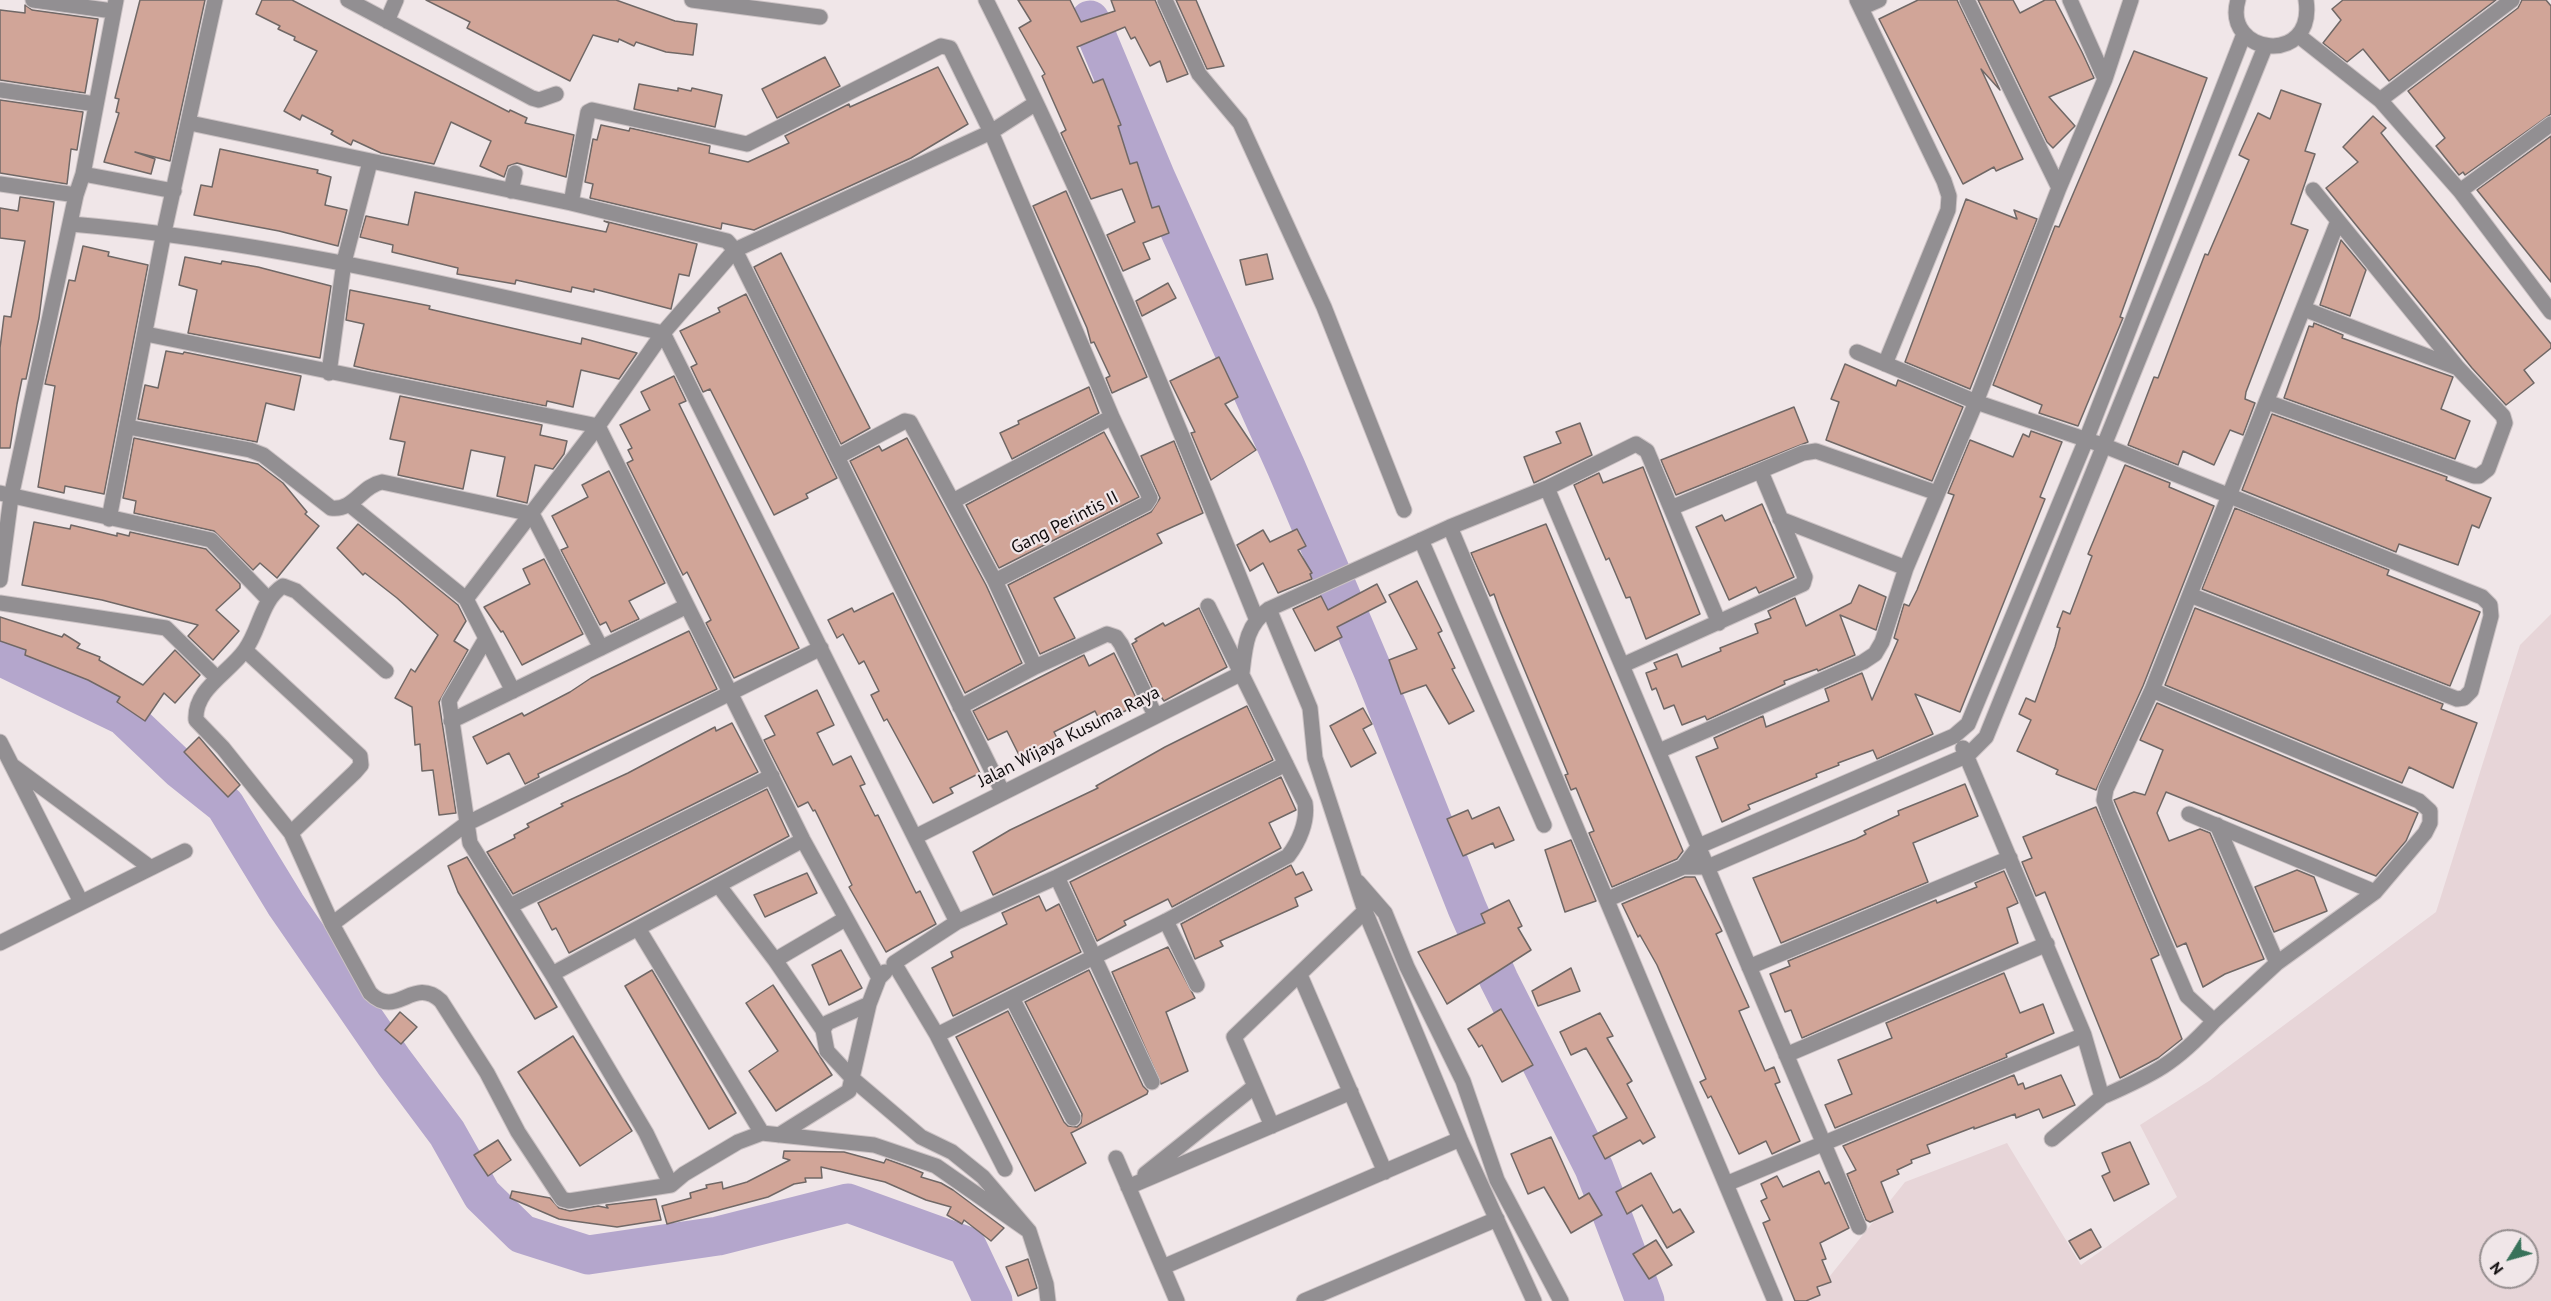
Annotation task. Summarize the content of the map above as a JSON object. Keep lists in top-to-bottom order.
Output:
{
  "streets": {
    "street": ["Gang Perintis II", "Jalan Wijaya Kusuma Raya"]
  },
  "north": "bottom left"
}
